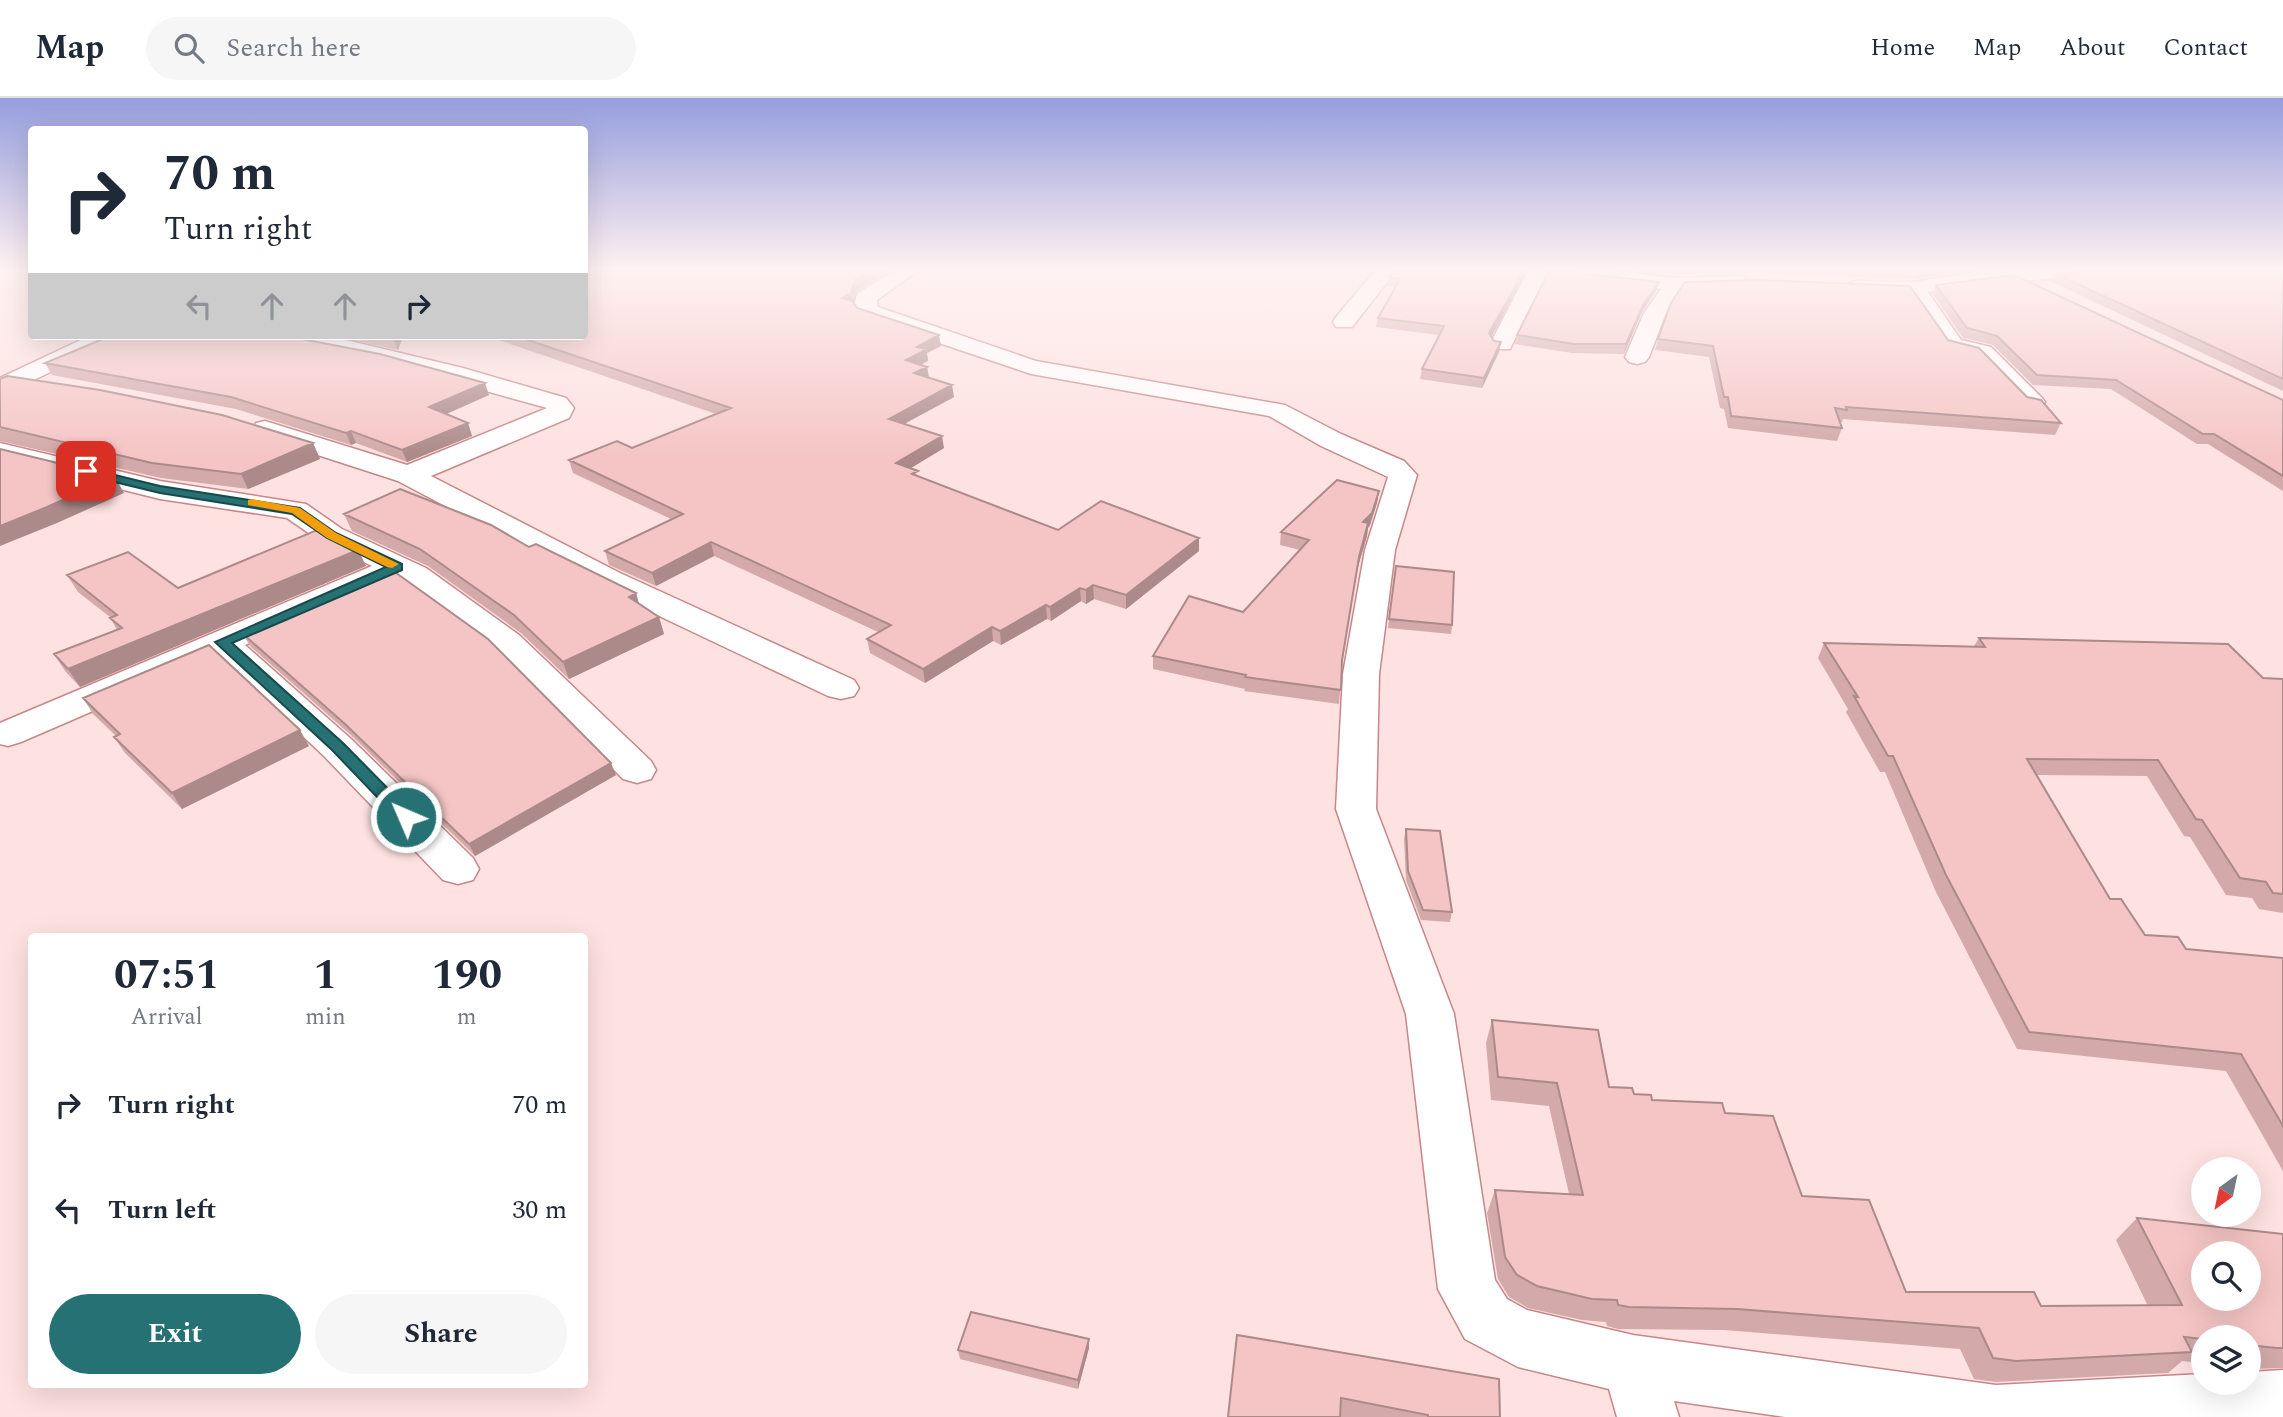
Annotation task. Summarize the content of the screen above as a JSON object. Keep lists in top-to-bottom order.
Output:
{
  "north": "bottom left",
  "page": {
    "header": "Map",
    "search": "Search here",
    "nav": [
      "Home",
      "Map",
      "About",
      "Contact"
    ],
    "turn": ["70 m", "Turn right"],
    "eta": [
      "07:51",
      "Arrival",
      "1",
      "min",
      "190",
      "m"
    ],
    "list": [
      {
        "name": "Turn right",
        "value": "70 m"
      },
      {
        "name": "Turn left",
        "value": "30 m"
      }
    ],
    "buttons": ["Exit", "Share"]
  }
}
